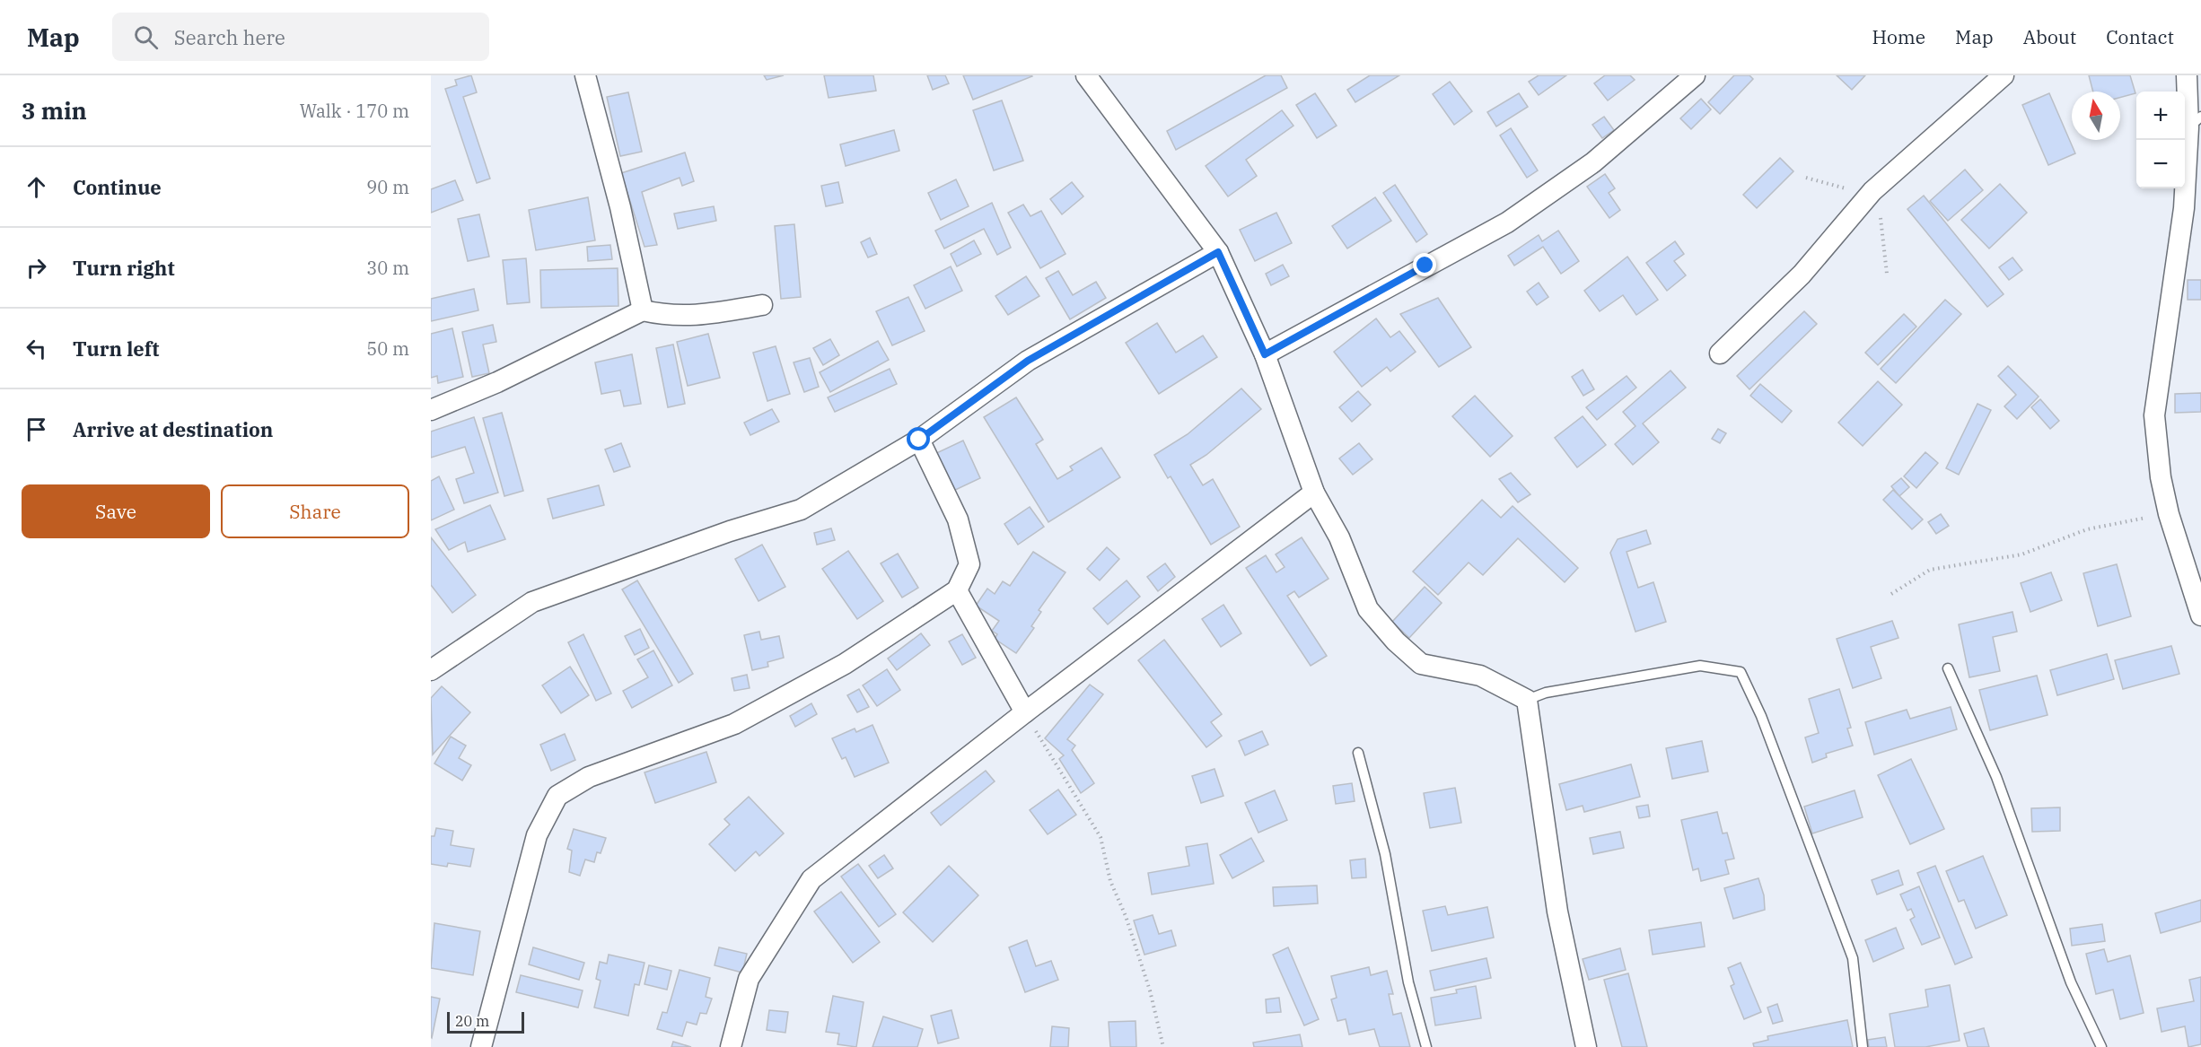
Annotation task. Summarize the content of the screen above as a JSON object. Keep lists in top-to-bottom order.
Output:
{
  "scale_bar": "20 m",
  "north": "top",
  "page": {
    "header": "Map",
    "search": "Search here",
    "nav": [
      "Home",
      "Map",
      "About",
      "Contact"
    ],
    "heading": ["3 min", "Walk · 170 m"],
    "map_buttons": ["+", "−"],
    "list": [
      ["Continue", "90 m"],
      ["Turn right", "30 m"],
      ["Turn left", "50 m"],
      "Arrive at destination"
    ],
    "buttons": ["Save", "Share"],
    "scale": "20 m"
  }
}
